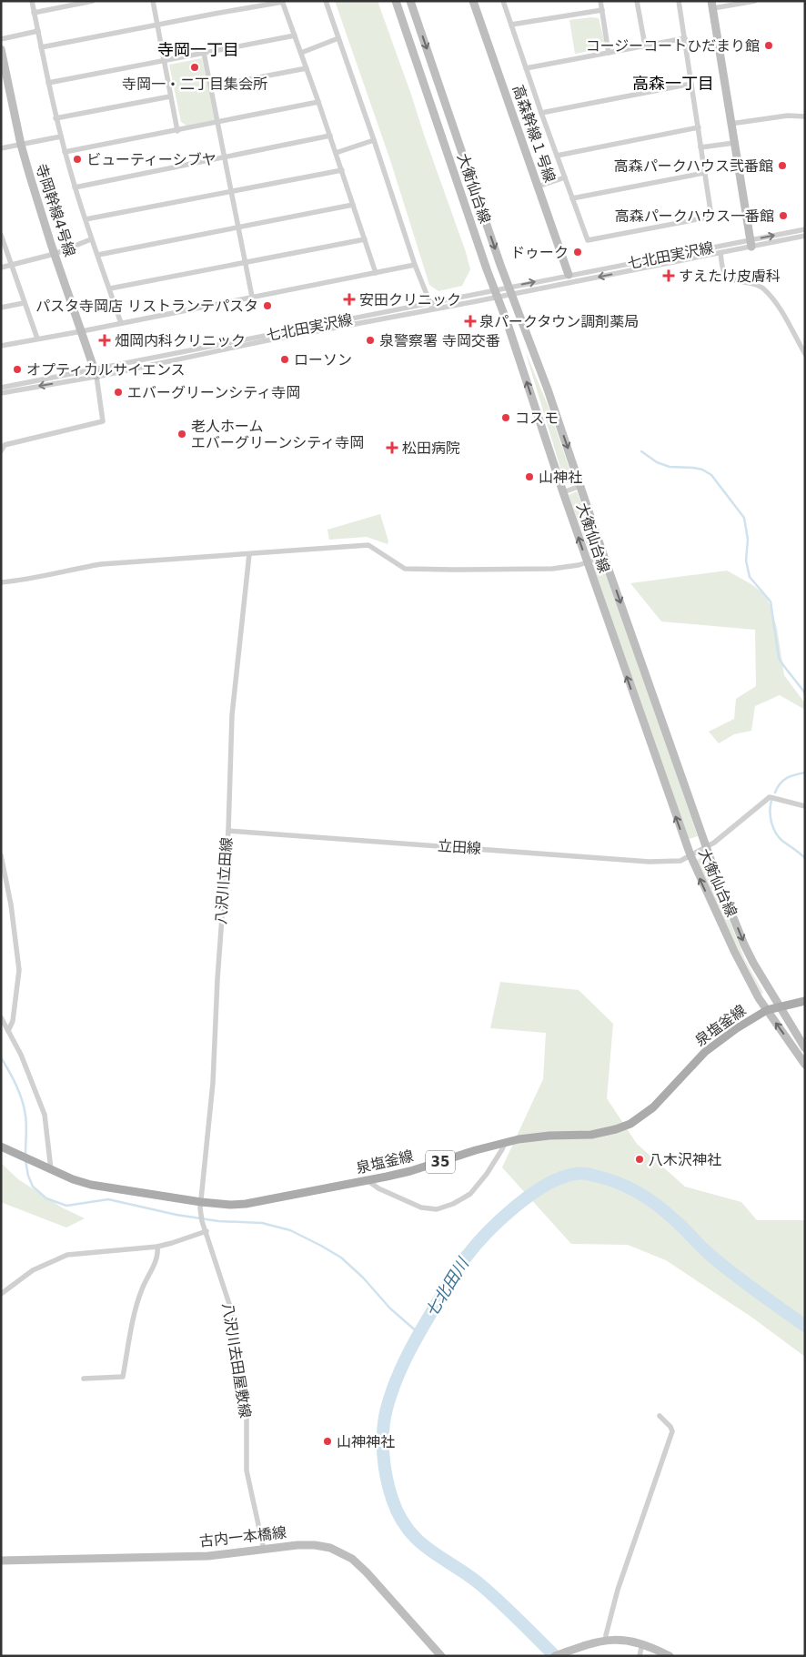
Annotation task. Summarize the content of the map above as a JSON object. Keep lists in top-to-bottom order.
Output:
{
  "streets": {
    "main road": [
      "高森幹線１号線",
      "大衡仙台線",
      "寺岡幹線4号線",
      "泉塩釜線",
      "35",
      "古内一本橋線"
    ],
    "street": [
      "七北田実沢線",
      "立田線",
      "八沢川立田線",
      "八沢川去田屋敷線"
    ]
  },
  "crossings": [
    ["高森幹線１号線", "七北田実沢線"],
    ["大衡仙台線", "七北田実沢線"],
    ["大衡仙台線", "立田線"],
    ["大衡仙台線", "泉塩釜線"],
    ["寺岡幹線4号線", "七北田実沢線"],
    ["立田線", "八沢川立田線"],
    ["八沢川立田線", "泉塩釜線"],
    ["八沢川立田線", "八沢川去田屋敷線"],
    ["八沢川去田屋敷線", "古内一本橋線"]
  ],
  "districts": ["寺岡一丁目", "高森一丁目"],
  "water": ["七北田川"],
  "places": {
    "other": [
      "コージーコートひだまり館",
      "寺岡一・二丁目集会所",
      "ビューティーシブヤ",
      "高森パークハウス弐番館",
      "高森パークハウス一番館",
      "ドゥーク",
      "パスタ寺岡店 リストランテパスタ",
      "泉警察署 寺岡交番",
      "ローソン",
      "オプティカルサイエンス",
      "エバーグリーンシティ寺岡",
      "コスモ",
      "老人ホーム エバーグリーンシティ寺岡",
      "山神社",
      "八木沢神社",
      "山神神社"
    ],
    "health": [
      "すえたけ皮膚科",
      "安田クリニック",
      "泉パークタウン調剤薬局",
      "畑岡内科クリニック",
      "松田病院"
    ]
  }
}
